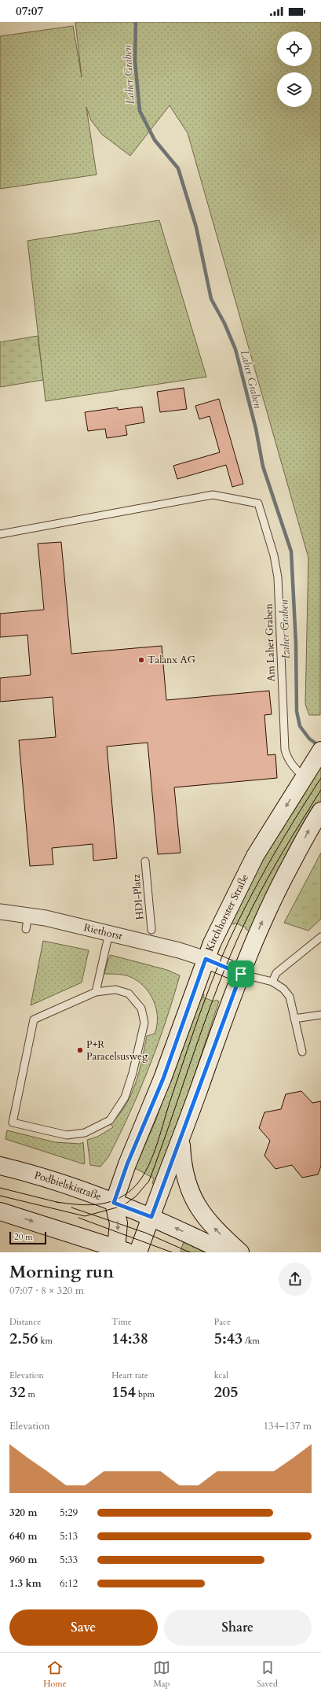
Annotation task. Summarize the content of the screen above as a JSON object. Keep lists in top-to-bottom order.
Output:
{
  "streets": {
    "main road": ["Kirchhorster Straße", "Podbielskistraße"],
    "street": ["Riethorst"],
    "lane": ["Am Laher Graben", "HDI-Platz"]
  },
  "crossings": [
    ["Am Laher Graben", "Kirchhorster Straße"],
    ["Kirchhorster Straße", "Riethorst"],
    ["Kirchhorster Straße", "Podbielskistraße"]
  ],
  "water": ["Laher Graben"],
  "places": ["Talanx AG", "P+R Paracelsusweg"],
  "scale_bar": "20 m",
  "page": {
    "status": "07:07",
    "scale": "20 m",
    "heading": ["Morning run", "07:07 · 8 × 320 m"],
    "stats": [
      ["Distance", "2.56 km"],
      ["Time", "14:38"],
      ["Pace", "5:43 /km"],
      ["Elevation", "32 m"],
      ["Heart rate", "154 bpm"],
      ["kcal", "205"]
    ],
    "chart": ["Elevation", "134–137 m"],
    "list": [
      {
        "name": "320 m",
        "note": "5:29"
      },
      {
        "name": "640 m",
        "note": "5:13"
      },
      {
        "name": "960 m",
        "note": "5:33"
      },
      {
        "name": "1.3 km",
        "note": "6:12"
      }
    ],
    "buttons": ["Save", "Share"],
    "tabs": ["Home", "Map", "Saved"]
  }
}
